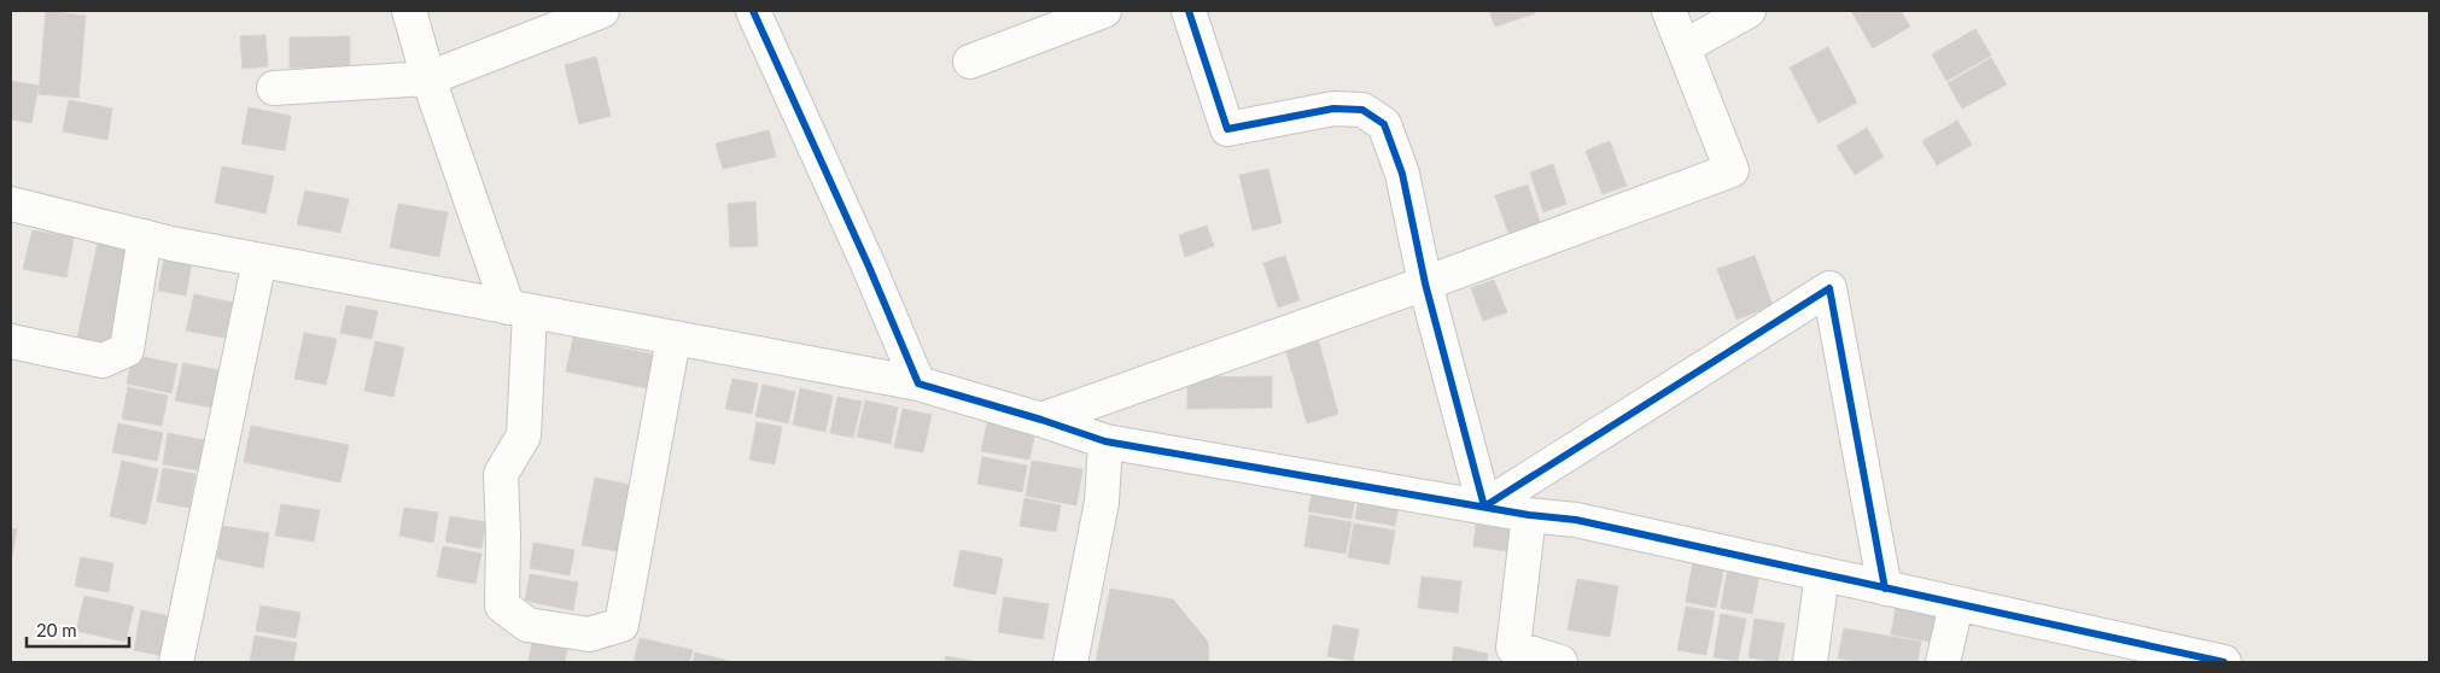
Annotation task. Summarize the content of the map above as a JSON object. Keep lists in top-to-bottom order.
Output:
{
  "scale_bar": "20 m"
}
